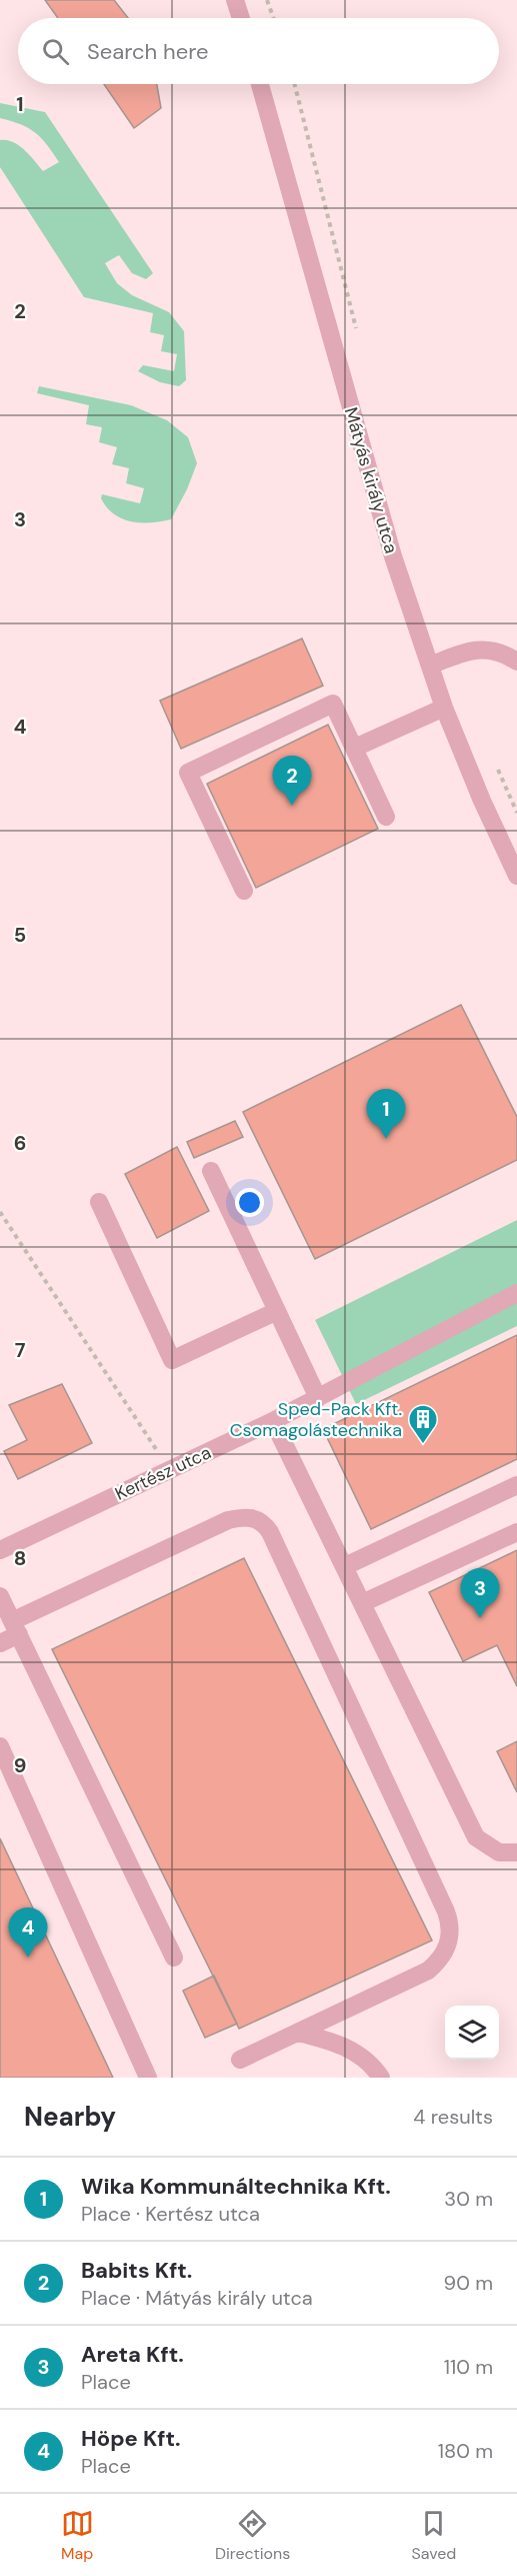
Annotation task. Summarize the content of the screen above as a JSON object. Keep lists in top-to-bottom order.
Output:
{
  "streets": {
    "street": ["Mátyás király utca", "Kertész utca"]
  },
  "places": {
    "building": ["Sped-Pack Kft. Csomagolástechnika"]
  },
  "page": {
    "search": "Search here",
    "pins": [
      "2",
      "1",
      "3",
      "4"
    ],
    "heading": ["Nearby", "4 results"],
    "list": [
      {
        "mark": "1",
        "name": "Wika Kommunáltechnika Kft.",
        "note": "Place · Kertész utca",
        "value": "30 m"
      },
      {
        "mark": "2",
        "name": "Babits Kft.",
        "note": "Place · Mátyás király utca",
        "value": "90 m"
      },
      {
        "mark": "3",
        "name": "Areta Kft.",
        "note": "Place",
        "value": "110 m"
      },
      {
        "mark": "4",
        "name": "Höpe Kft.",
        "note": "Place",
        "value": "180 m"
      }
    ],
    "nav": ["Map", "Directions", "Saved"]
  },
  "grid": {
    "rows": [
      "1",
      "2",
      "3",
      "4",
      "5",
      "6",
      "7",
      "8",
      "9"
    ]
  }
}
